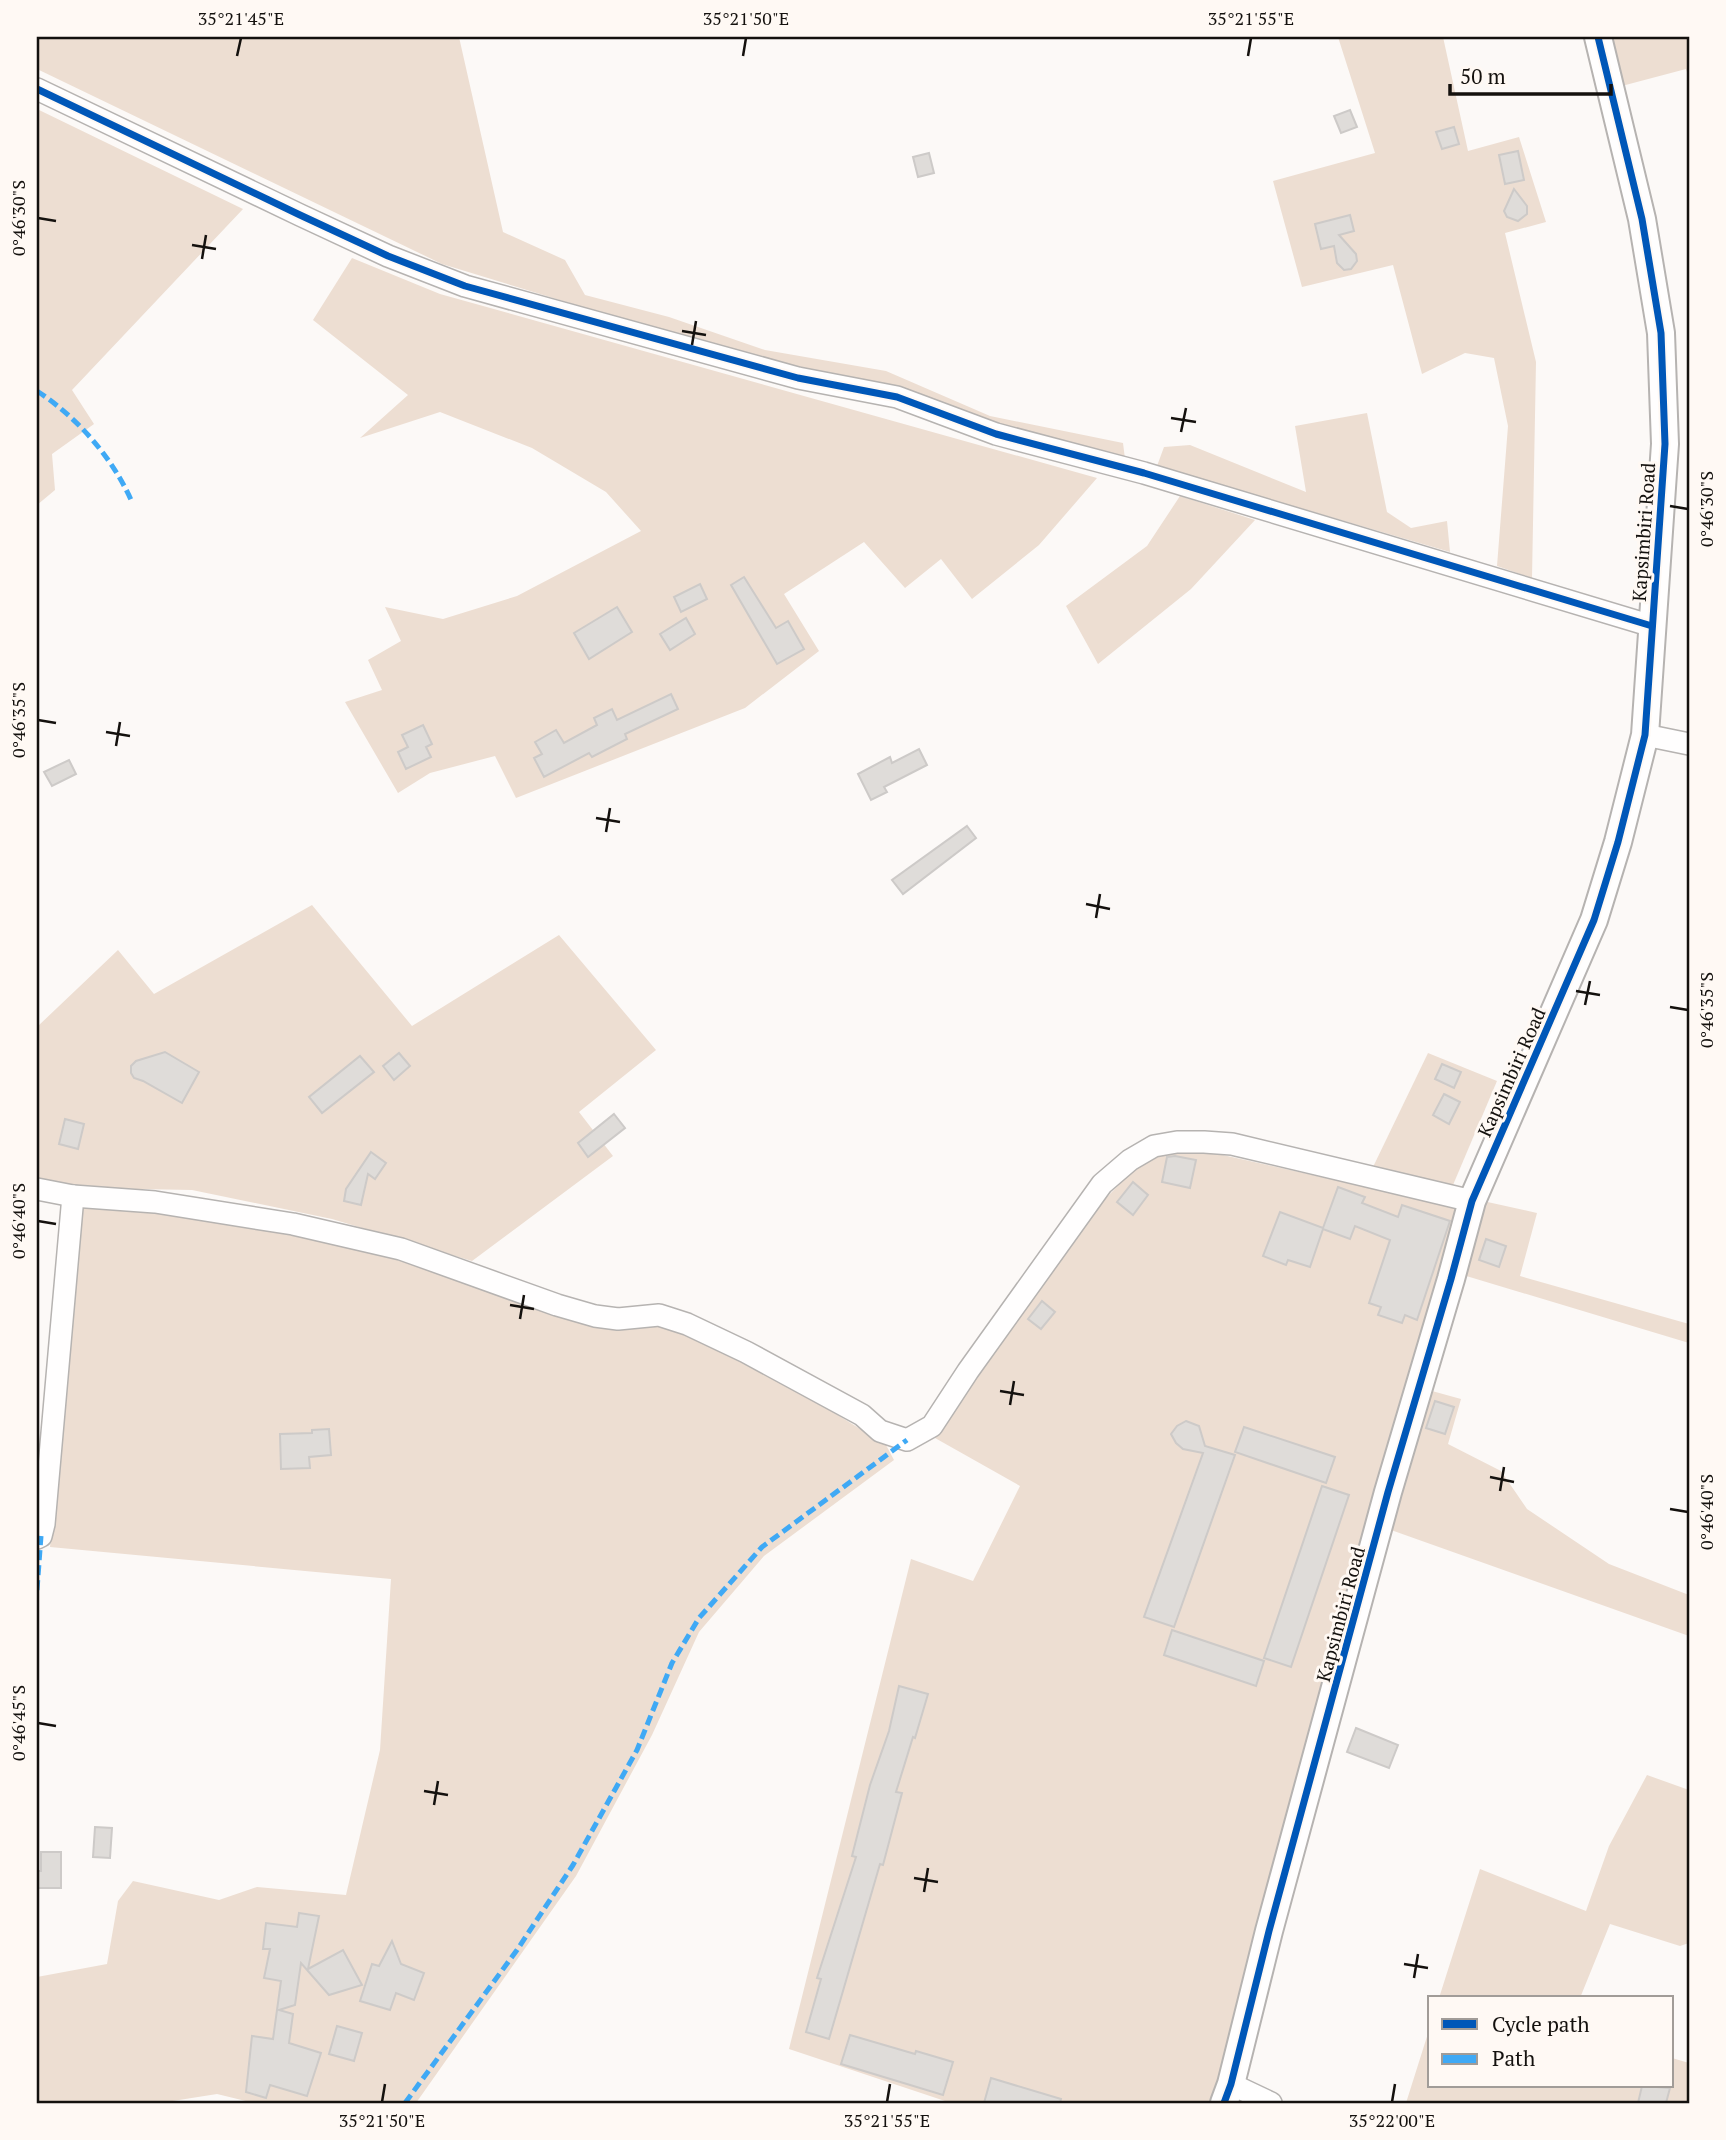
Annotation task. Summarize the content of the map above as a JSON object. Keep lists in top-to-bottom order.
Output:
{
  "streets": {
    "street": ["Kapsimbiri Road"]
  },
  "legend": ["Cycle path", "Path"],
  "scale_bar": "50 m",
  "coordinates": [
    "35°21'45\"E",
    "35°21'50\"E",
    "35°21'55\"E",
    "0°46'30\"S",
    "0°46'35\"S",
    "0°46'40\"S",
    "0°46'45\"S",
    "35°22'00\"E"
  ]
}
